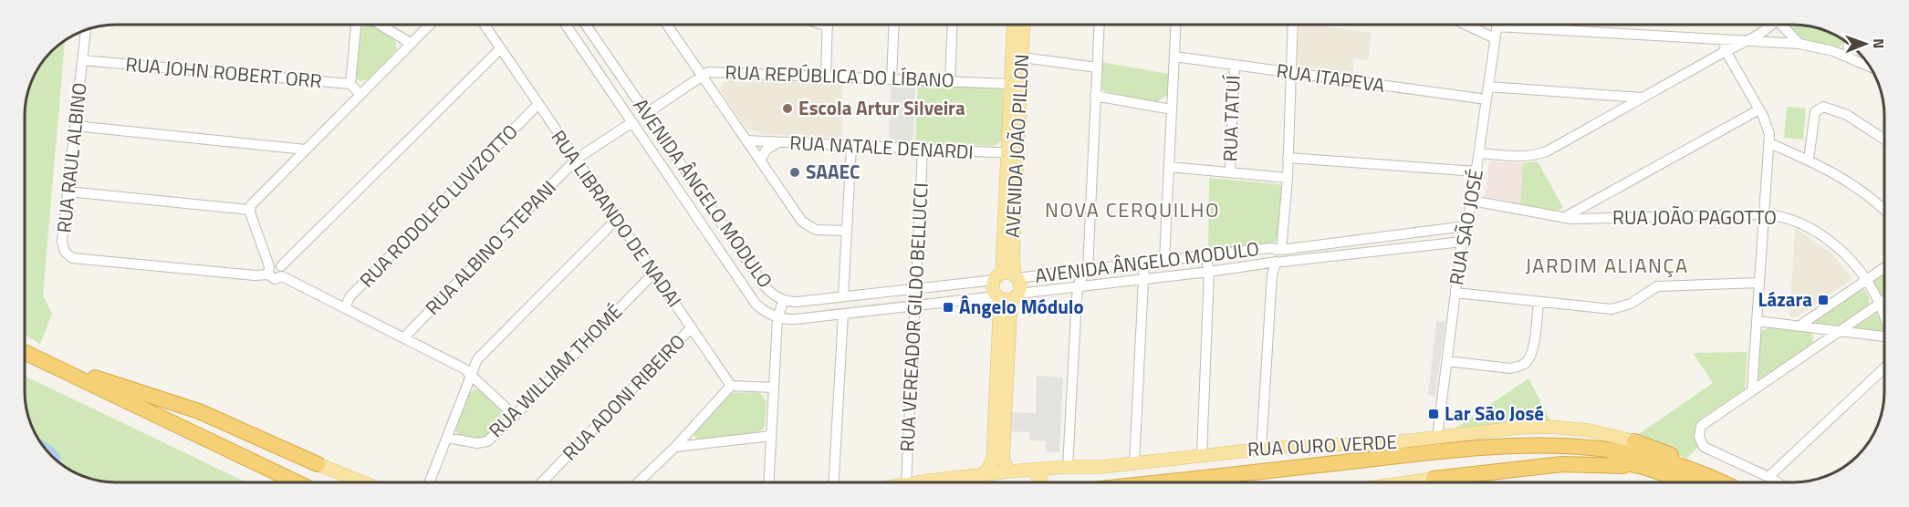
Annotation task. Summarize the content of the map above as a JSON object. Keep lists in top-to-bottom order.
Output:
{
  "streets": {
    "main road": ["AVENIDA JOÃO PILLON", "RUA OURO VERDE"],
    "street": [
      "RUA JOHN ROBERT ORR",
      "RUA REPÚBLICA DO LÍBANO",
      "RUA ITAPEVA",
      "RUA TATUÍ",
      "RUA NATALE DENARDI",
      "RUA RAUL ALBINO",
      "AVENIDA ÂNGELO MODULO",
      "RUA RODOLFO LUVIZOTTO",
      "RUA JOÃO PAGOTTO",
      "RUA LIBRANDO DE NADAI",
      "RUA SÃO JOSÉ",
      "RUA ALBINO STEPANI",
      "RUA VEREADOR GILDO BELLUCCI",
      "RUA WILLIAM THOMÉ",
      "RUA ADONI RIBEIRO"
    ]
  },
  "crossings": [
    ["RUA JOHN ROBERT ORR", "RUA RAUL ALBINO"],
    ["RUA REPÚBLICA DO LÍBANO", "AVENIDA JOÃO PILLON"],
    ["RUA REPÚBLICA DO LÍBANO", "AVENIDA ÂNGELO MODULO"],
    ["RUA ITAPEVA", "RUA TATUÍ"],
    ["RUA ITAPEVA", "RUA SÃO JOSÉ"],
    ["AVENIDA JOÃO PILLON", "RUA NATALE DENARDI"],
    ["AVENIDA JOÃO PILLON", "AVENIDA ÂNGELO MODULO"],
    ["RUA NATALE DENARDI", "RUA VEREADOR GILDO BELLUCCI"],
    ["AVENIDA ÂNGELO MODULO", "RUA SÃO JOSÉ"],
    ["AVENIDA ÂNGELO MODULO", "RUA ALBINO STEPANI"],
    ["AVENIDA ÂNGELO MODULO", "RUA VEREADOR GILDO BELLUCCI"],
    ["RUA RODOLFO LUVIZOTTO", "RUA LIBRANDO DE NADAI"],
    ["RUA JOÃO PAGOTTO", "RUA SÃO JOSÉ"],
    ["RUA LIBRANDO DE NADAI", "RUA ALBINO STEPANI"],
    ["RUA LIBRANDO DE NADAI", "RUA WILLIAM THOMÉ"],
    ["RUA LIBRANDO DE NADAI", "RUA ADONI RIBEIRO"],
    ["RUA SÃO JOSÉ", "RUA OURO VERDE"]
  ],
  "districts": ["NOVA CERQUILHO", "JARDIM ALIANÇA"],
  "places": {
    "other": ["Escola Artur Silveira", "SAAEC"],
    "transit": ["Lázara", "Ângelo Módulo", "Lar São José"]
  },
  "north": "right"
}
